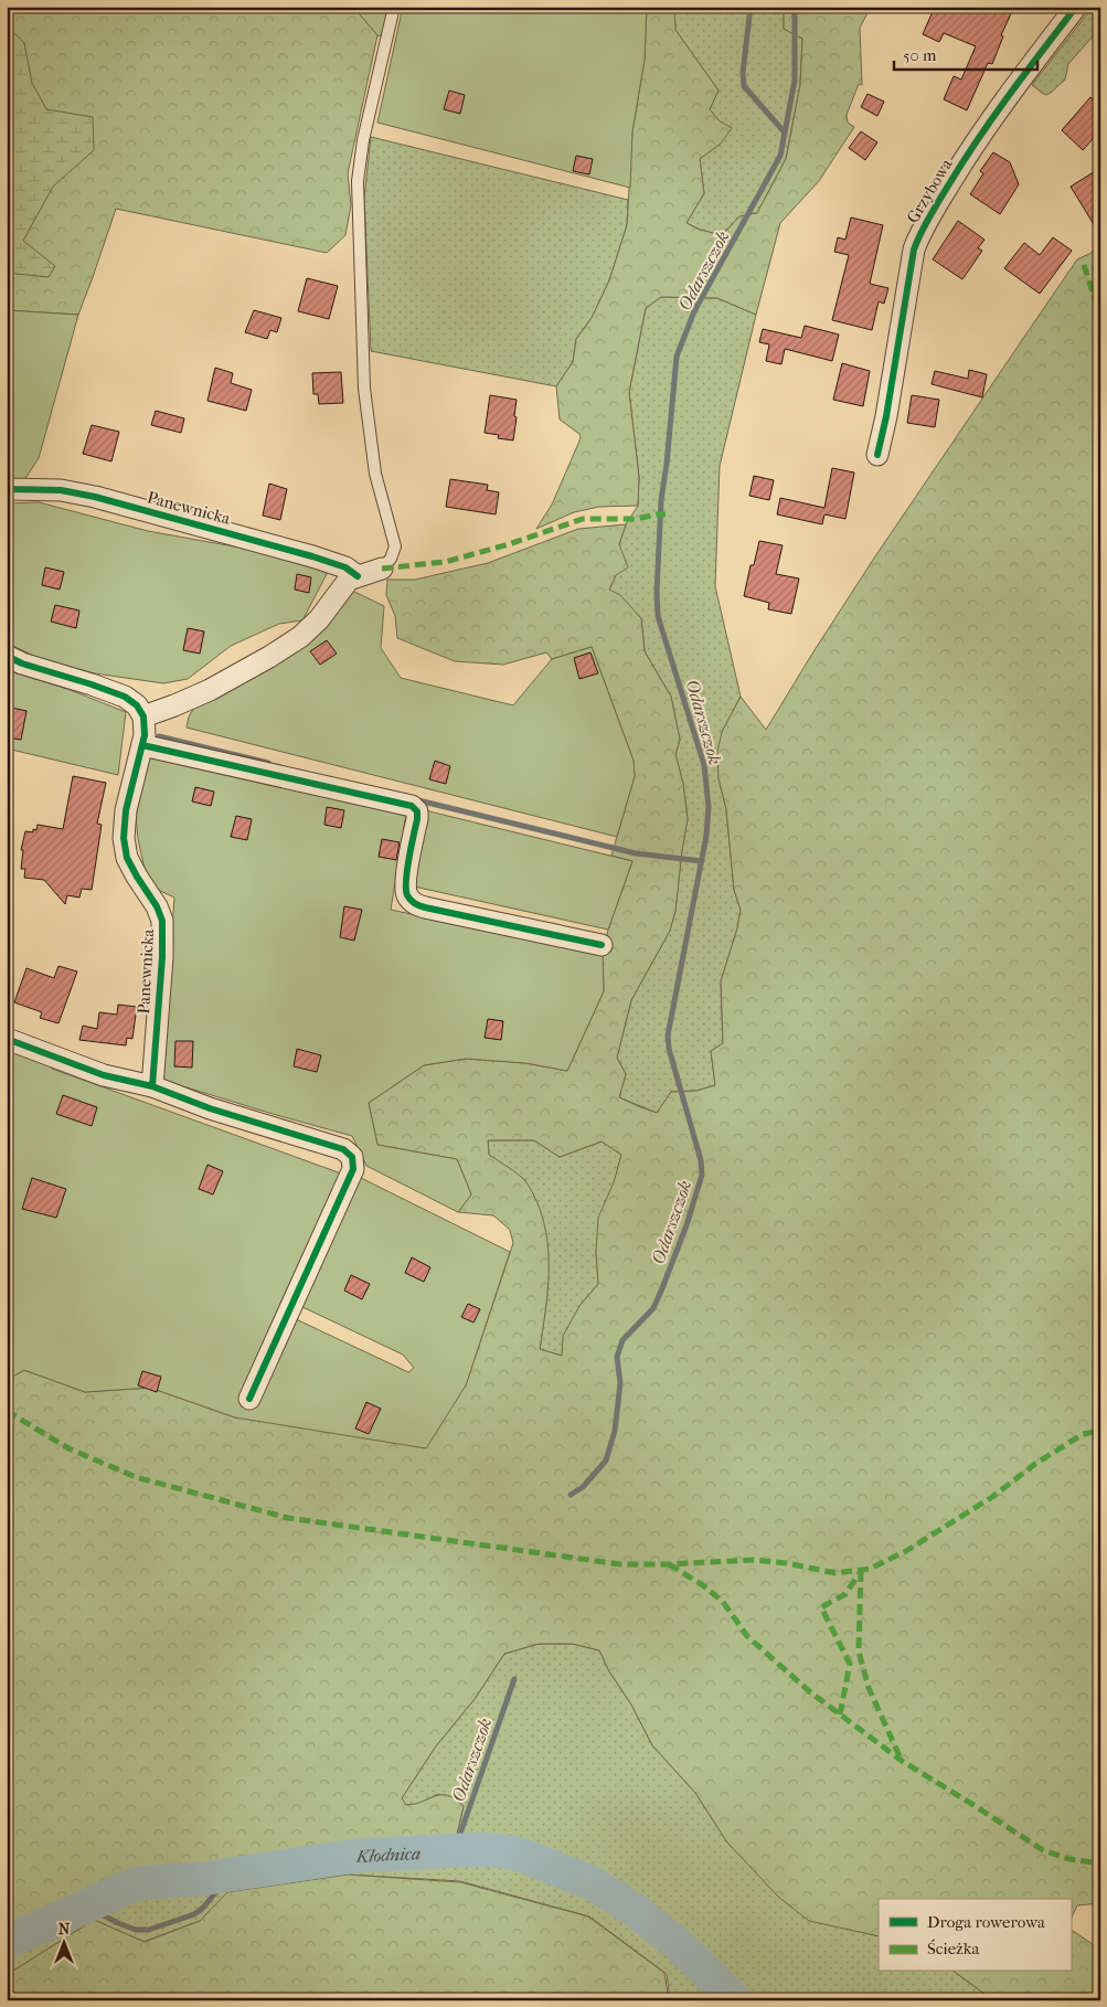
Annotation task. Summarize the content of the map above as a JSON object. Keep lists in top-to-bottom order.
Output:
{
  "streets": {
    "street": ["Grzybowa", "Panewnicka"]
  },
  "water": ["Odarszczok", "Kłodnica"],
  "legend": ["Droga rowerowa", "Ścieżka"],
  "scale_bar": "50 m",
  "north": "top"
}
